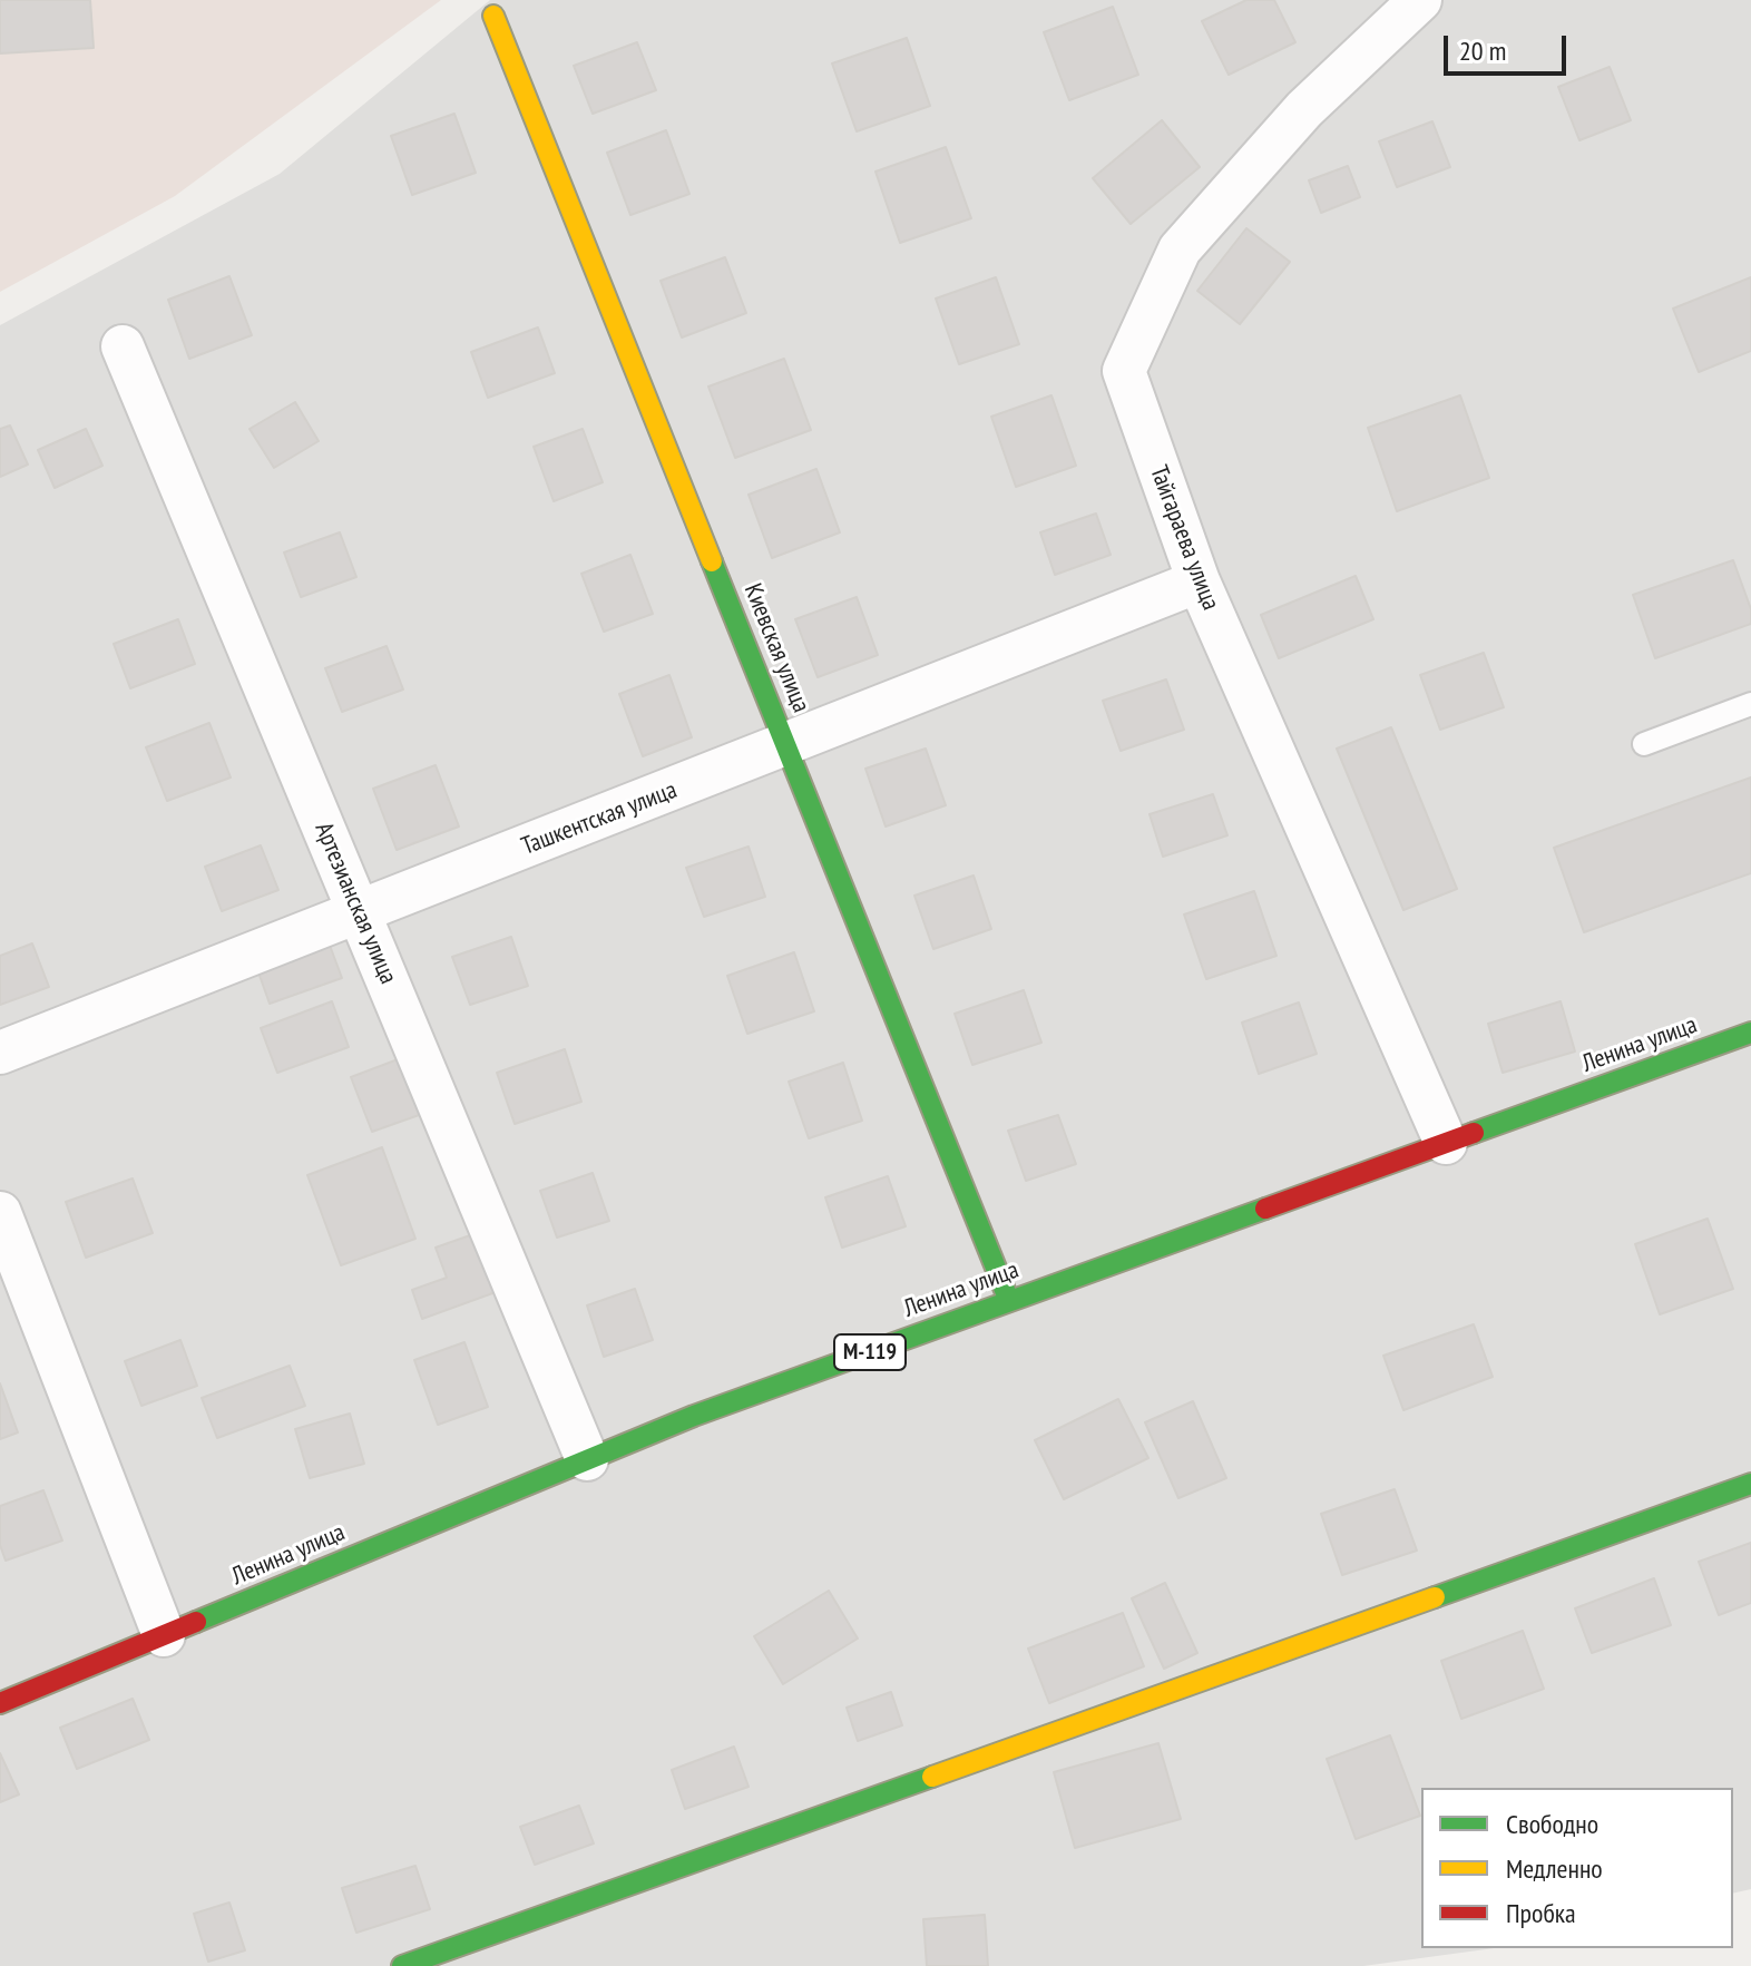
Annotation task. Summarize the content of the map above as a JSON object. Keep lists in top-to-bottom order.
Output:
{
  "streets": {
    "street": [
      "Тайгараева улица",
      "Киевская улица",
      "Ташкентская улица",
      "Артезианская улица",
      "Ленина улица",
      "М-119"
    ]
  },
  "crossings": [
    ["Тайгараева улица", "Ташкентская улица"],
    ["Тайгараева улица", "Ленина улица"],
    ["Киевская улица", "Ташкентская улица"],
    ["Киевская улица", "Ленина улица"],
    ["Ташкентская улица", "Артезианская улица"],
    ["Артезианская улица", "Ленина улица"]
  ],
  "legend": ["Свободно", "Медленно", "Пробка"],
  "scale_bar": "20 m"
}
